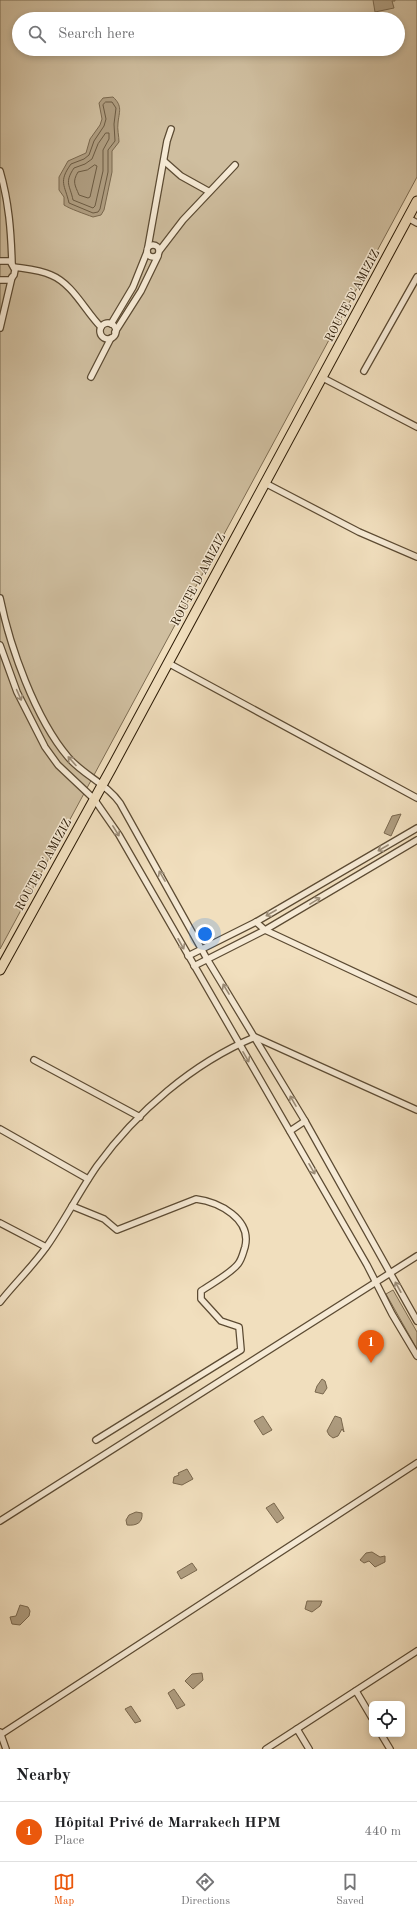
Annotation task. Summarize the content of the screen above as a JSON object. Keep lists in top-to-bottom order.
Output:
{
  "streets": {
    "main road": ["ROUTE D'AMIZIZ"]
  },
  "page": {
    "search": "Search here",
    "pins": "1",
    "heading": "Nearby",
    "list": [
      {
        "mark": "1",
        "name": "Hôpital Privé de Marrakech HPM",
        "note": "Place",
        "value": "440 m"
      }
    ],
    "nav": ["Map", "Directions", "Saved"]
  }
}
